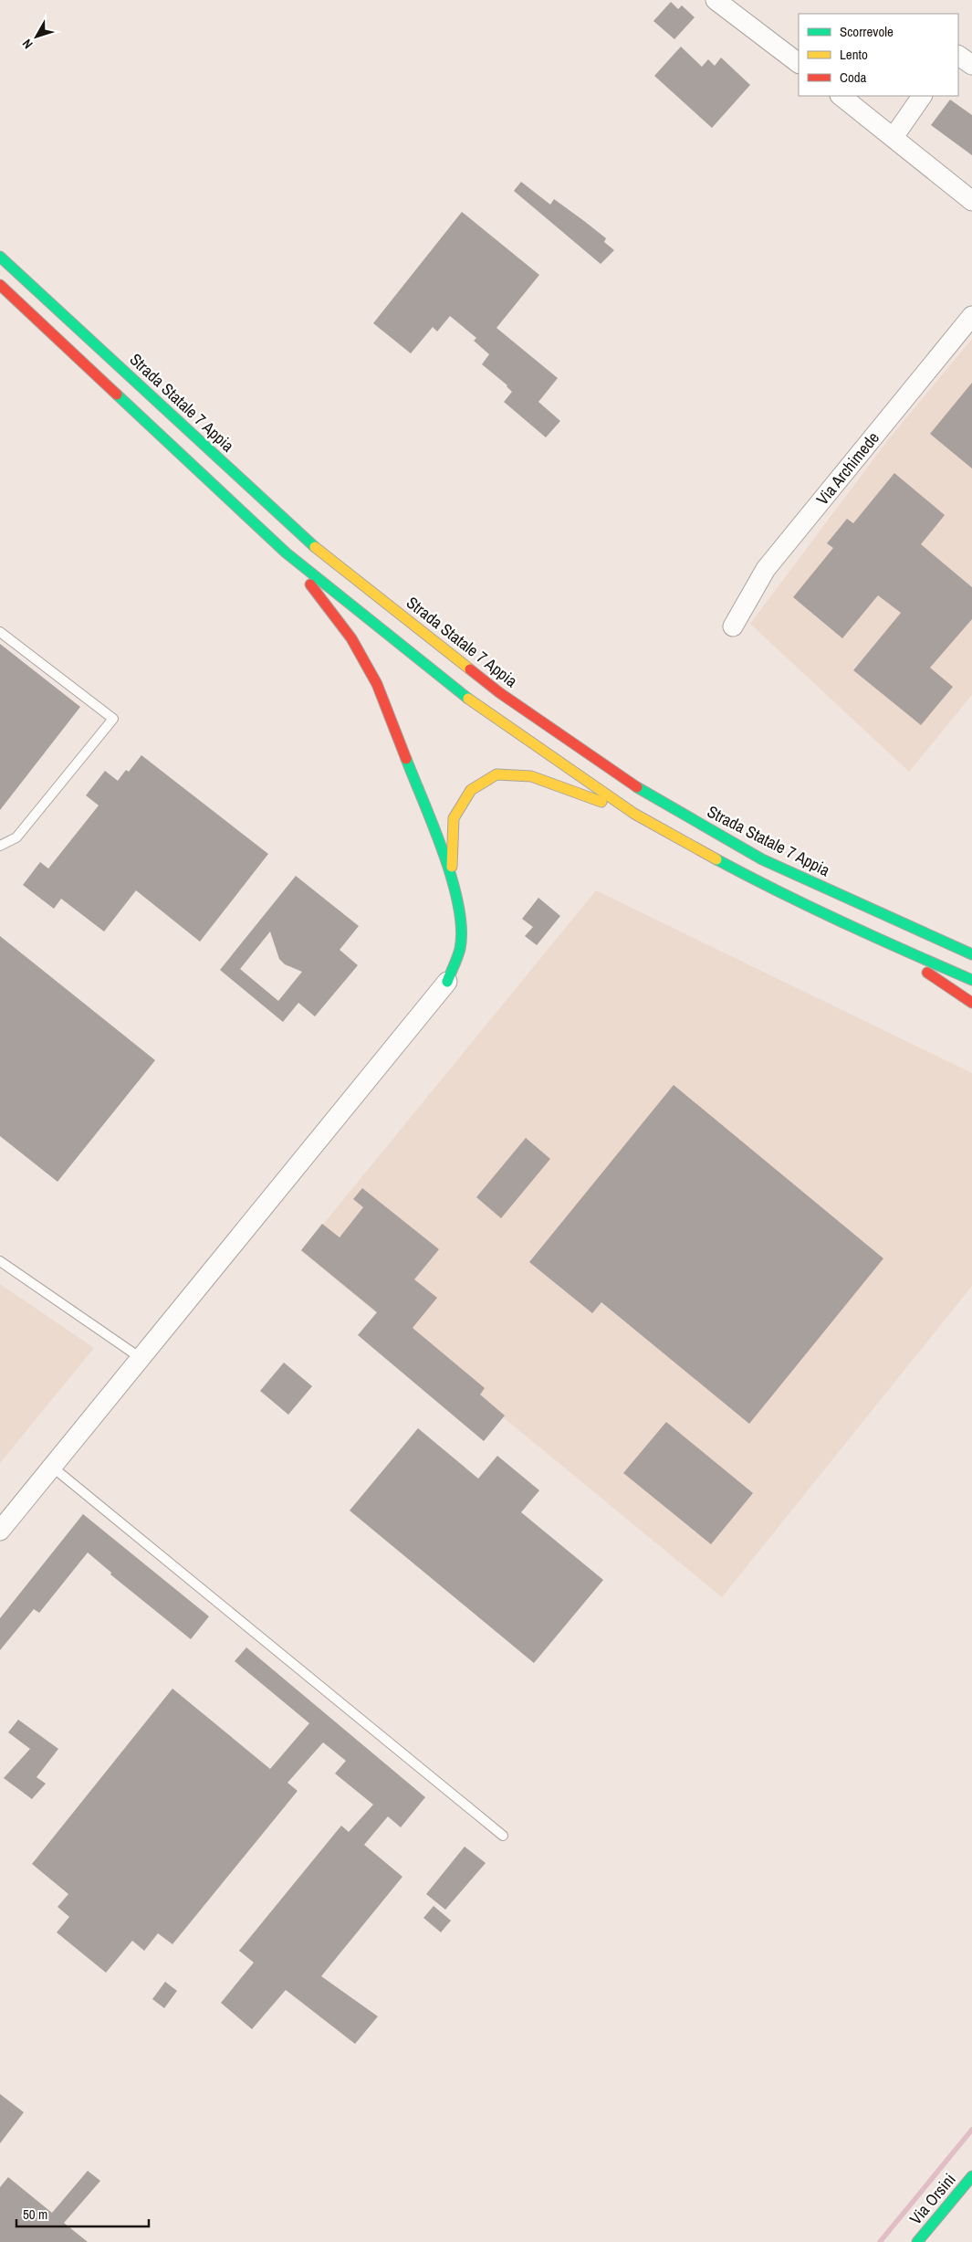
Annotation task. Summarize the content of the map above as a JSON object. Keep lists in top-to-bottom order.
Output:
{
  "streets": {
    "main road": ["Strada Statale 7 Appia", "Via Orsini"],
    "street": ["Via Archimede"]
  },
  "legend": ["Scorrevole", "Lento", "Coda"],
  "scale_bar": "50 m",
  "north": "bottom left"
}
